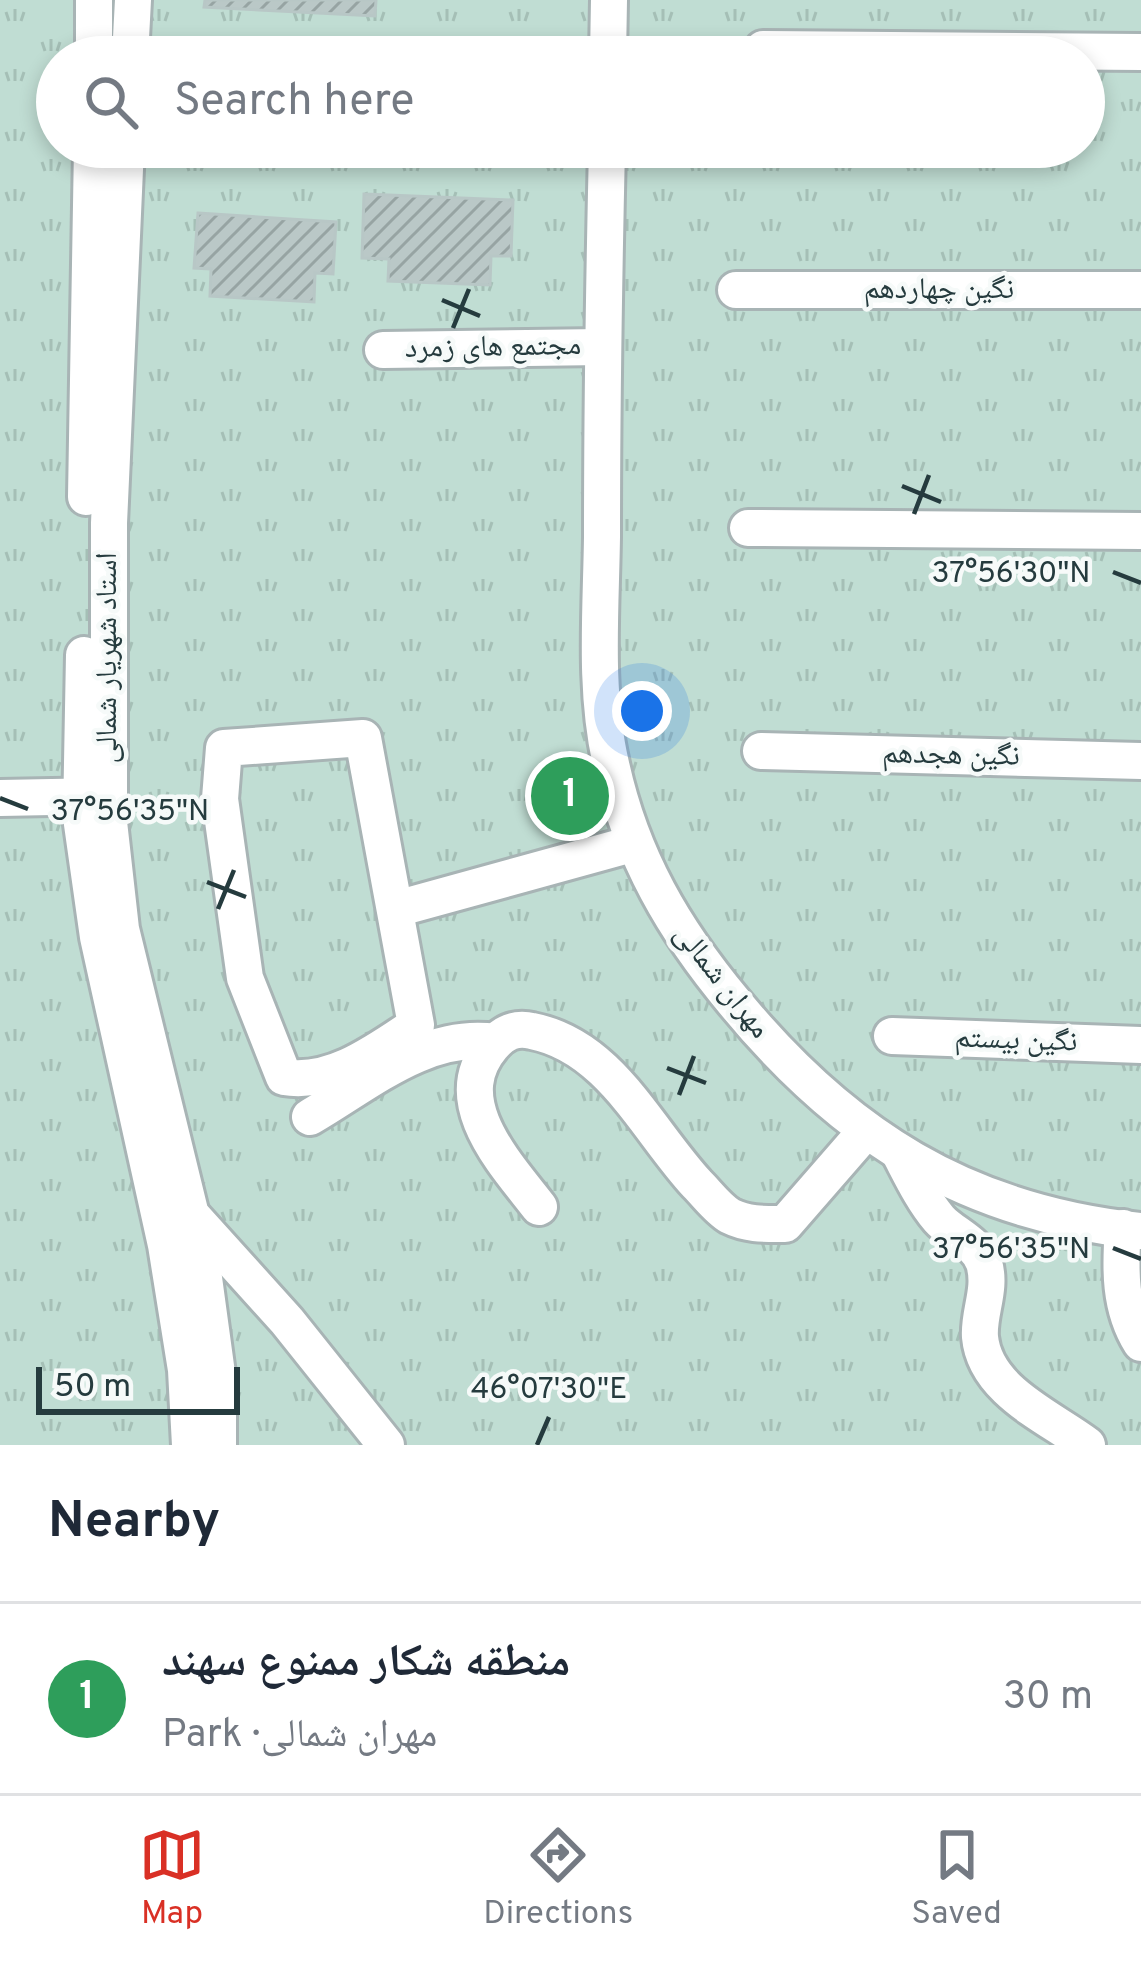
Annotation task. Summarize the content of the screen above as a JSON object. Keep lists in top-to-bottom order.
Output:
{
  "streets": {
    "street": [
      "نگین چهاردهم",
      "مجتمع های زمرد",
      "استاد شهریار شمالی",
      "نگین هجدهم",
      "مهران شمالی",
      "نگین بیستم"
    ]
  },
  "crossings": [
    ["مجتمع های زمرد", "مهران شمالی"]
  ],
  "scale_bar": "50 m",
  "page": {
    "search": "Search here",
    "pins": "1",
    "scale": "50 m",
    "heading": "Nearby",
    "list": [
      {
        "mark": "1",
        "name": "منطقه شکار ممنوع سهند",
        "note": "Park · مهران شمالی",
        "value": "30 m"
      }
    ],
    "nav": ["Map", "Directions", "Saved"]
  },
  "coordinates": ["37°56'30\"N", "37°56'35\"N", "46°07'30\"E"]
}
